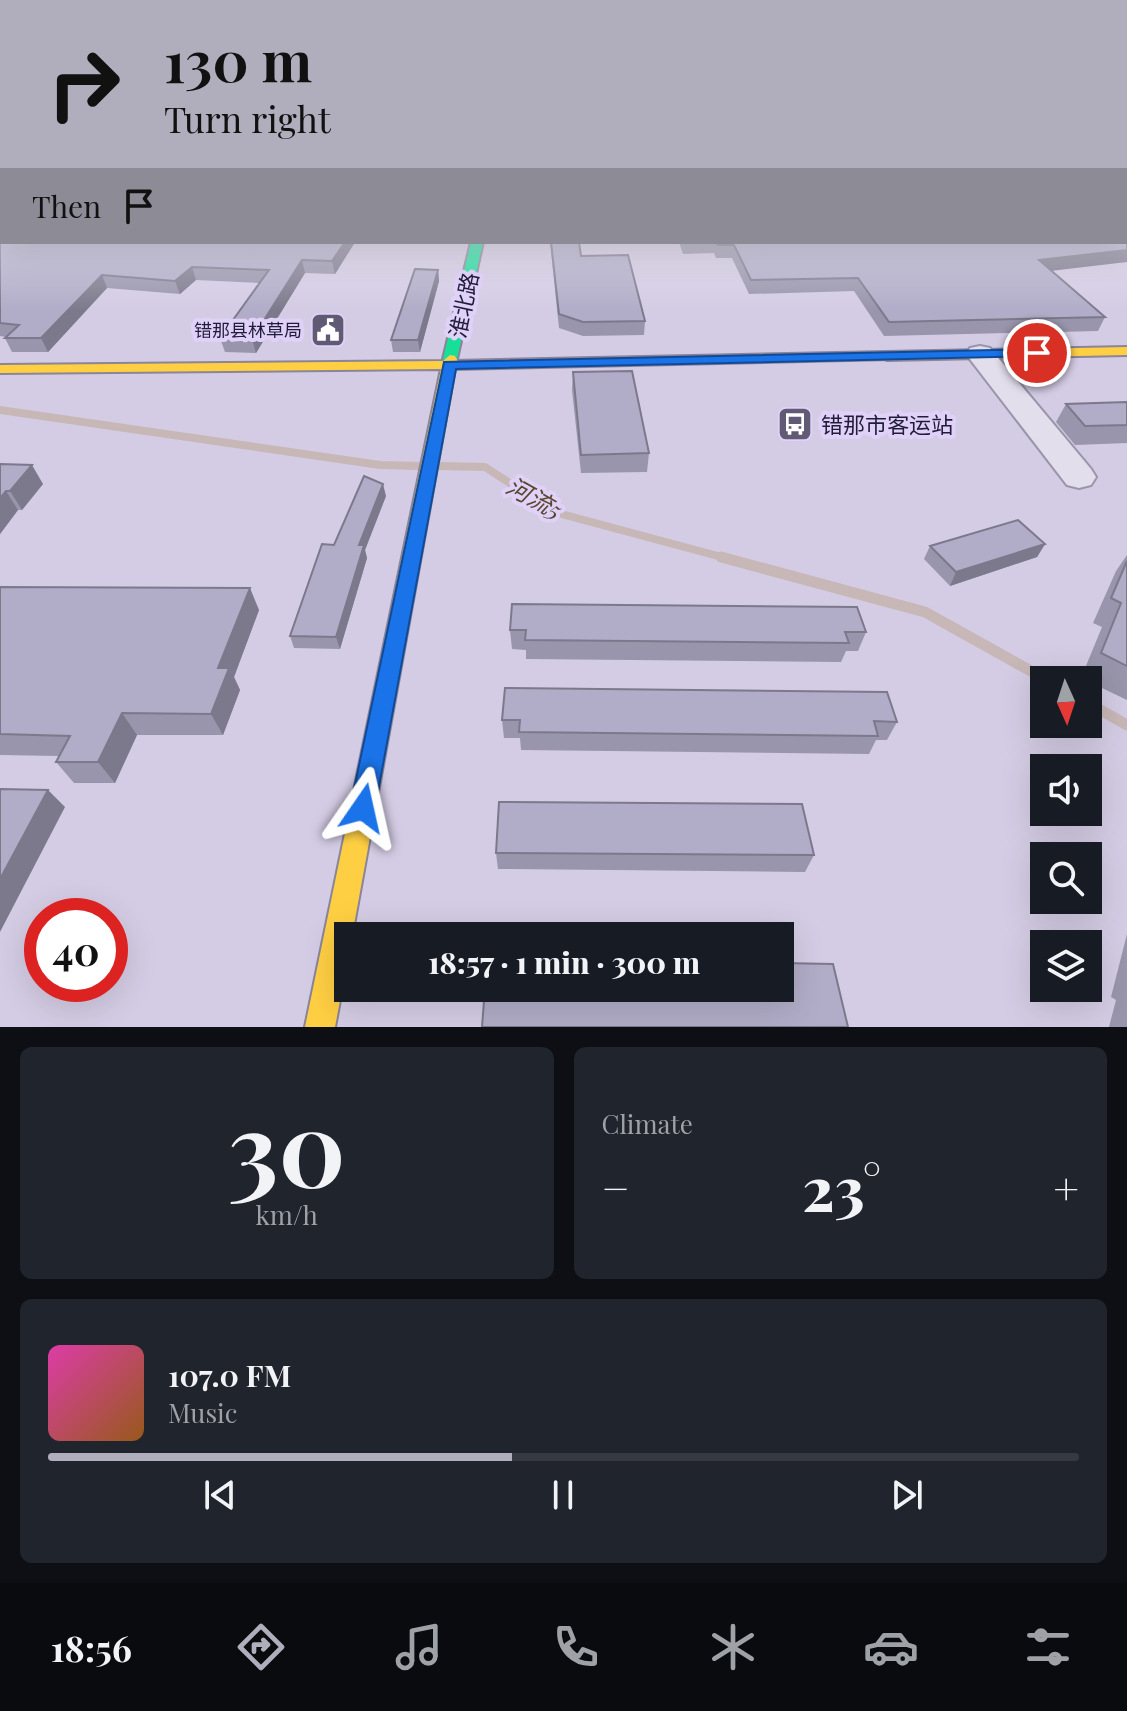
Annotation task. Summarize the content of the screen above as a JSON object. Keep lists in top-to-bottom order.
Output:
{
  "streets": {
    "street": ["淮北路"]
  },
  "water": ["河流5"],
  "places": {
    "public building": ["错那县林草局"],
    "bus stop": ["错那市客运站"]
  },
  "north": "bottom",
  "page": {
    "turn": ["130 m", "Turn right"],
    "then": "Then",
    "limit": "40",
    "trip": "18:57 · 1 min · 300 m",
    "tile": [
      ["30", "km/h"],
      "Climate"
    ],
    "heat": ["−", "23°", "+"],
    "song": ["107.0 FM", "Music"],
    "tabs": "18:56"
  }
}
